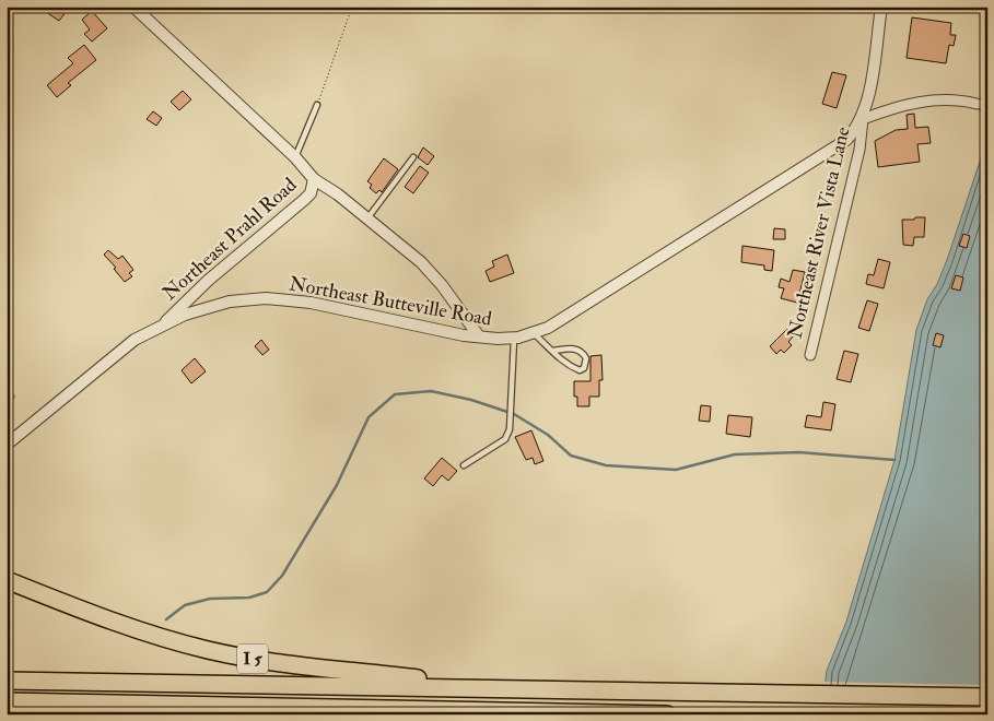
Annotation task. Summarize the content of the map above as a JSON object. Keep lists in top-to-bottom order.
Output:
{
  "streets": {
    "highway": ["I 5"],
    "street": ["Northeast River Vista Lane", "Northeast Prahl Road", "Northeast Butteville Road"]
  },
  "crossings": [
    ["Northeast River Vista Lane", "Northeast Butteville Road"],
    ["Northeast Prahl Road", "Northeast Butteville Road"]
  ]
}
